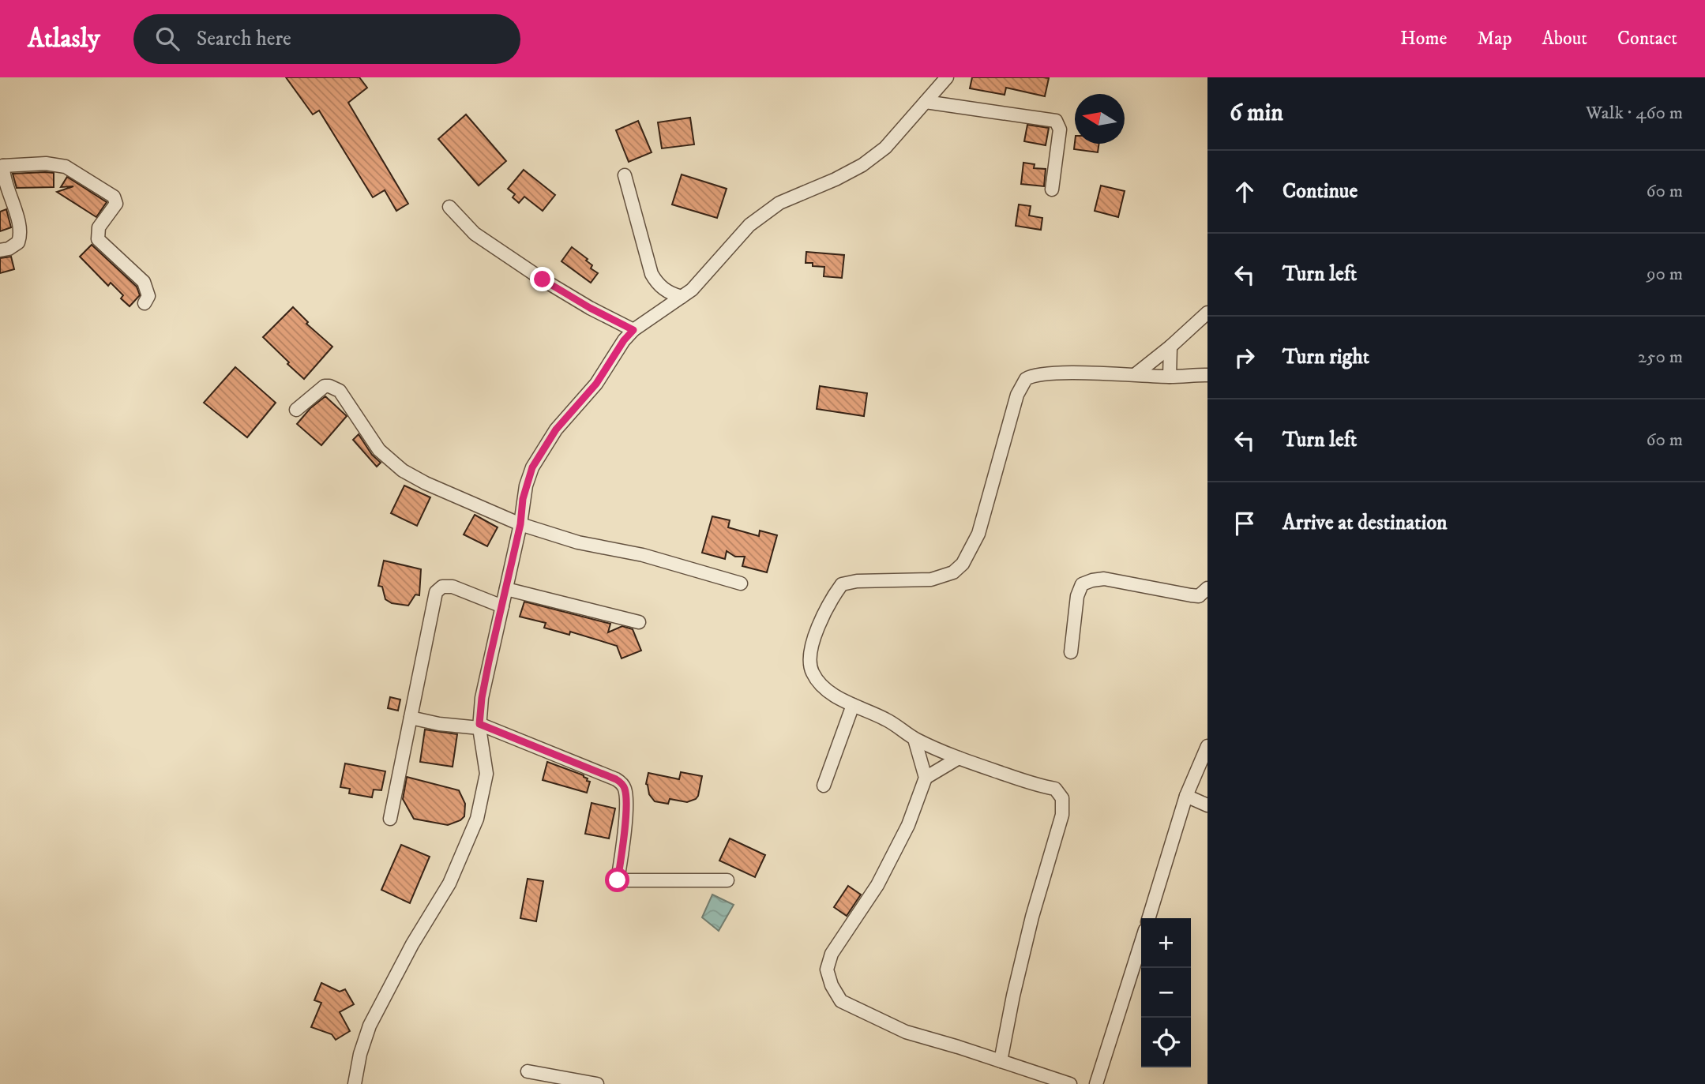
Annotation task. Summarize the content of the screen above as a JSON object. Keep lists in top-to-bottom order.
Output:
{
  "north": "left",
  "page": {
    "header": "Atlasly",
    "search": "Search here",
    "nav": [
      "Home",
      "Map",
      "About",
      "Contact"
    ],
    "heading": ["6 min", "Walk · 460 m"],
    "list": [
      ["Continue", "60 m"],
      ["Turn left", "90 m"],
      ["Turn right", "250 m"],
      ["Turn left", "60 m"],
      "Arrive at destination"
    ],
    "map_buttons": ["+", "−"]
  }
}
